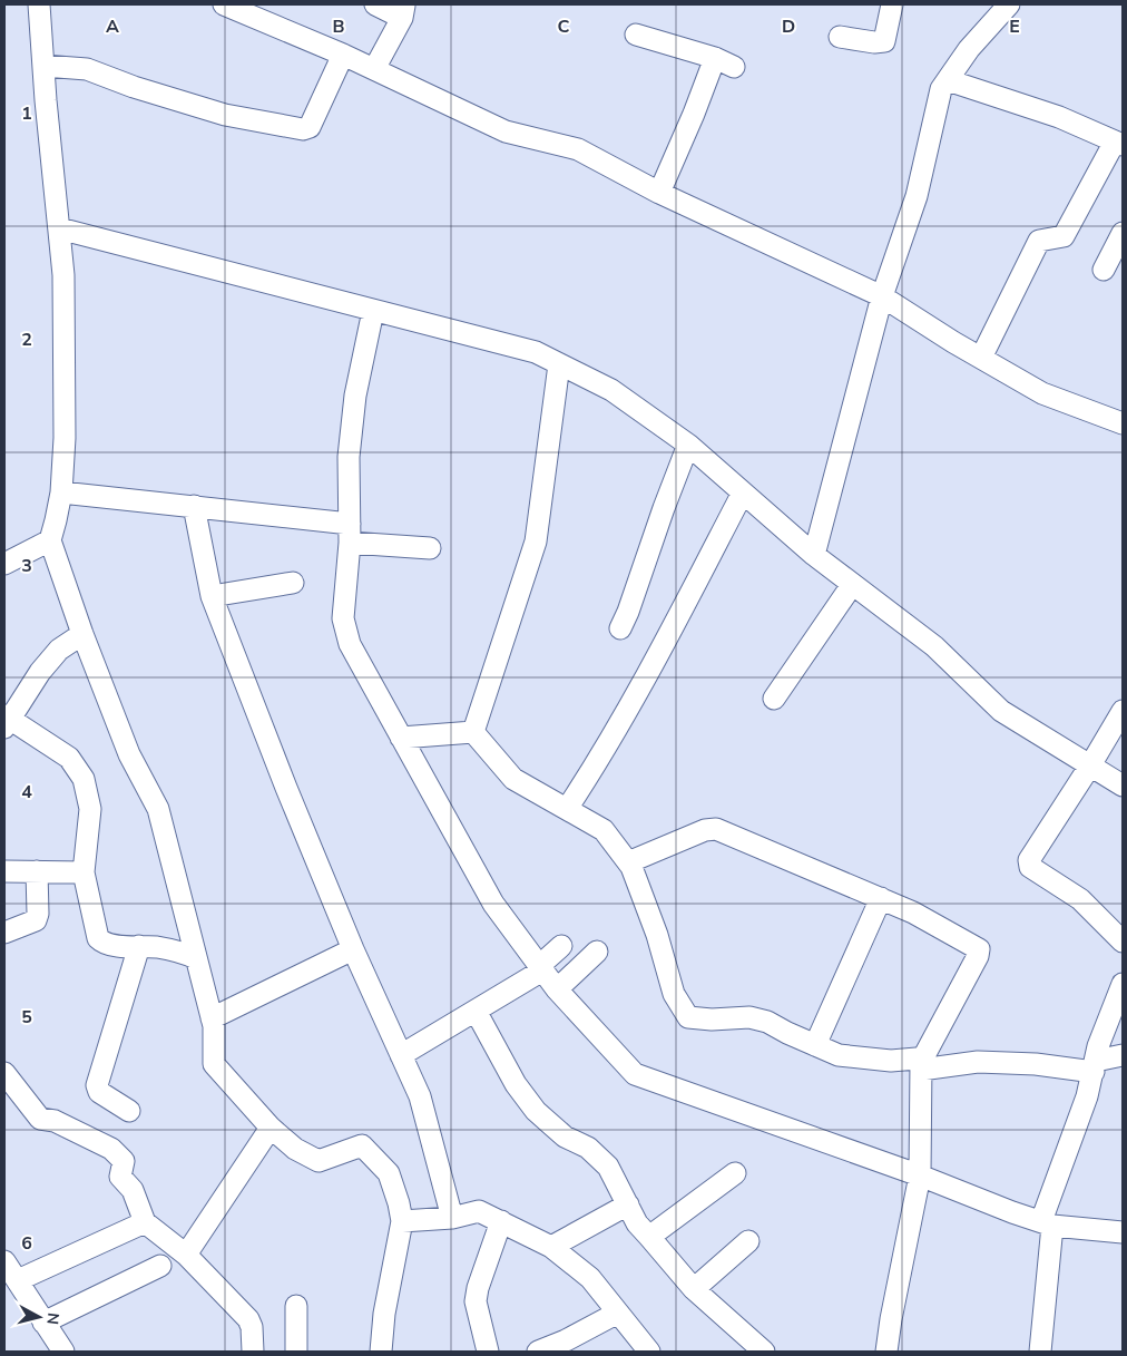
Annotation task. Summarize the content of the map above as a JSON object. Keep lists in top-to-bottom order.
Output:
{
  "north": "right",
  "grid": {
    "columns": [
      "A",
      "B",
      "C",
      "D",
      "E"
    ],
    "rows": [
      "1",
      "2",
      "3",
      "4",
      "5",
      "6"
    ]
  }
}
